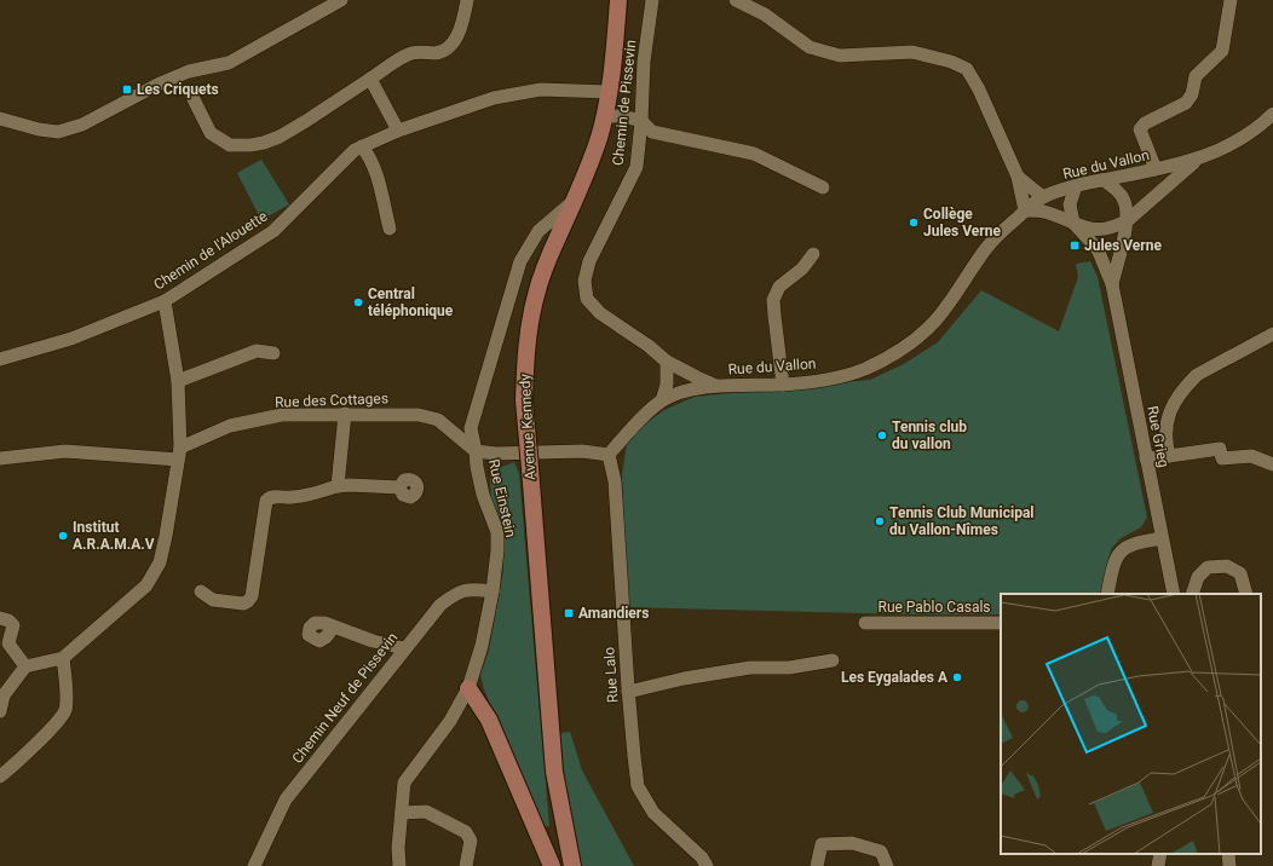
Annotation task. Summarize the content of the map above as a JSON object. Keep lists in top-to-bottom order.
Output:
{
  "streets": {
    "main road": ["Avenue Kennedy"],
    "street": [
      "Chemin de Pissevin",
      "Rue du Vallon",
      "Chemin de l'Alouette",
      "Rue des Cottages",
      "Rue Grieg",
      "Rue Einstein",
      "Rue Pablo Casals",
      "Rue Lalo",
      "Chemin Neuf de Pissevin"
    ]
  },
  "crossings": [
    ["Chemin de Pissevin", "Rue du Vallon"],
    ["Rue du Vallon", "Rue Grieg"],
    ["Rue du Vallon", "Rue Lalo"],
    ["Chemin de l'Alouette", "Avenue Kennedy"],
    ["Rue des Cottages", "Rue Einstein"],
    ["Avenue Kennedy", "Rue Einstein"],
    ["Rue Einstein", "Chemin Neuf de Pissevin"]
  ],
  "places": {
    "transit": ["Les Criquets", "Jules Verne", "Amandiers"],
    "other": [
      "Collège Jules Verne",
      "Central téléphonique",
      "Tennis club du vallon",
      "Tennis Club Municipal du Vallon-Nîmes",
      "Institut A.R.A.M.A.V",
      "Les Eygalades A"
    ]
  }
}
